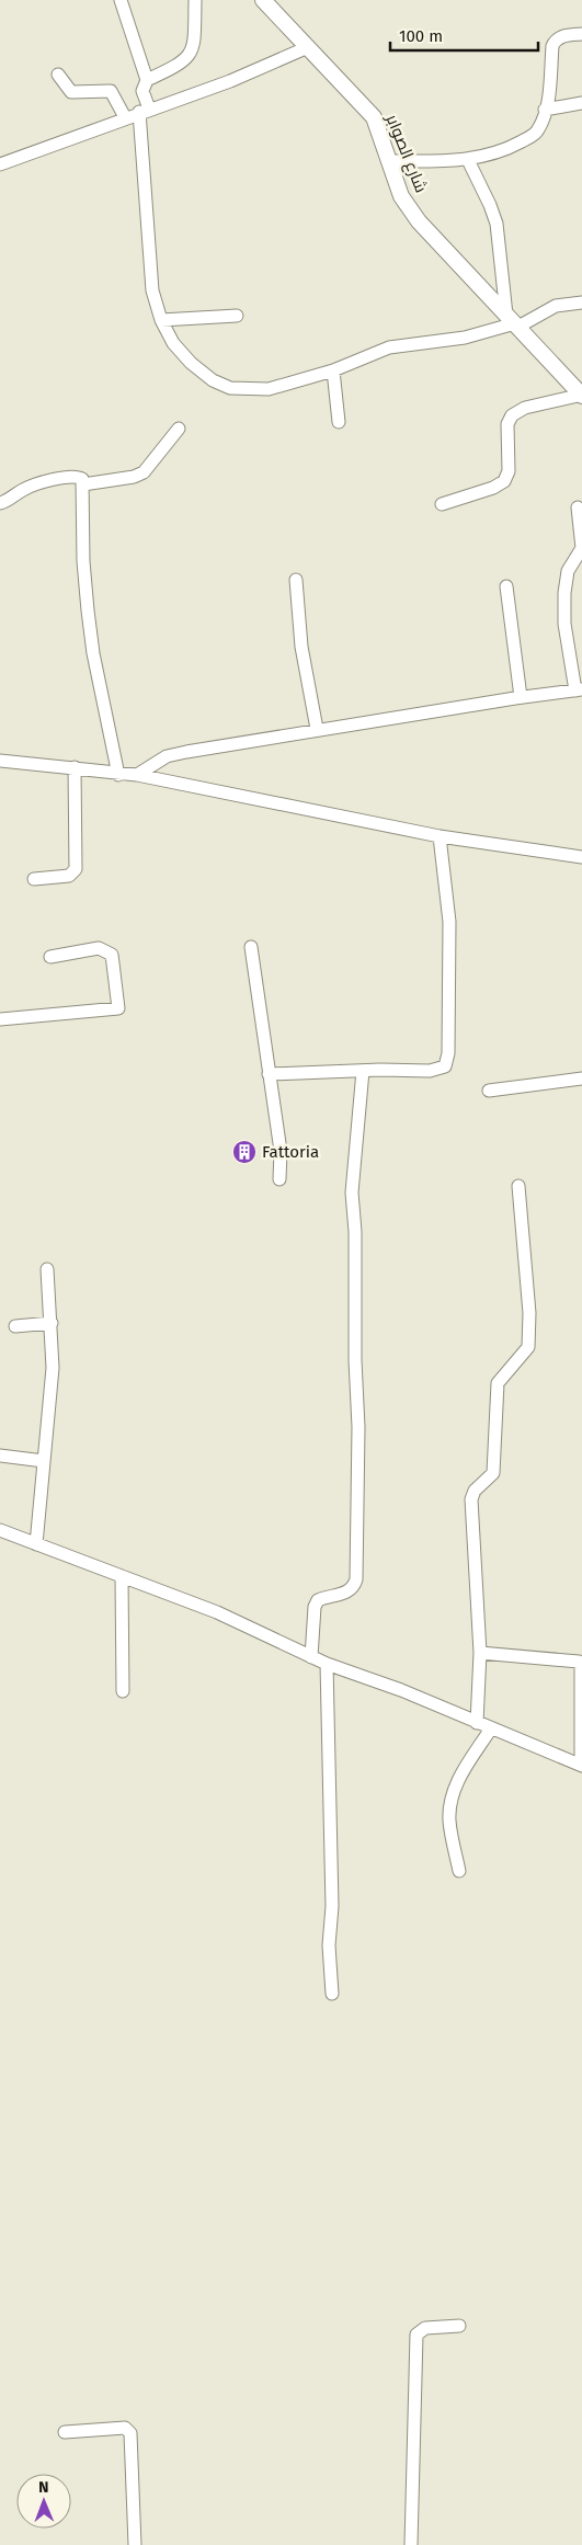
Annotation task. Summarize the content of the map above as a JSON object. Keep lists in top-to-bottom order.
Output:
{
  "streets": {
    "street": ["شارع الصوابر"]
  },
  "places": {
    "building": ["Fattoria"]
  },
  "scale_bar": "100 m",
  "north": "top"
}
